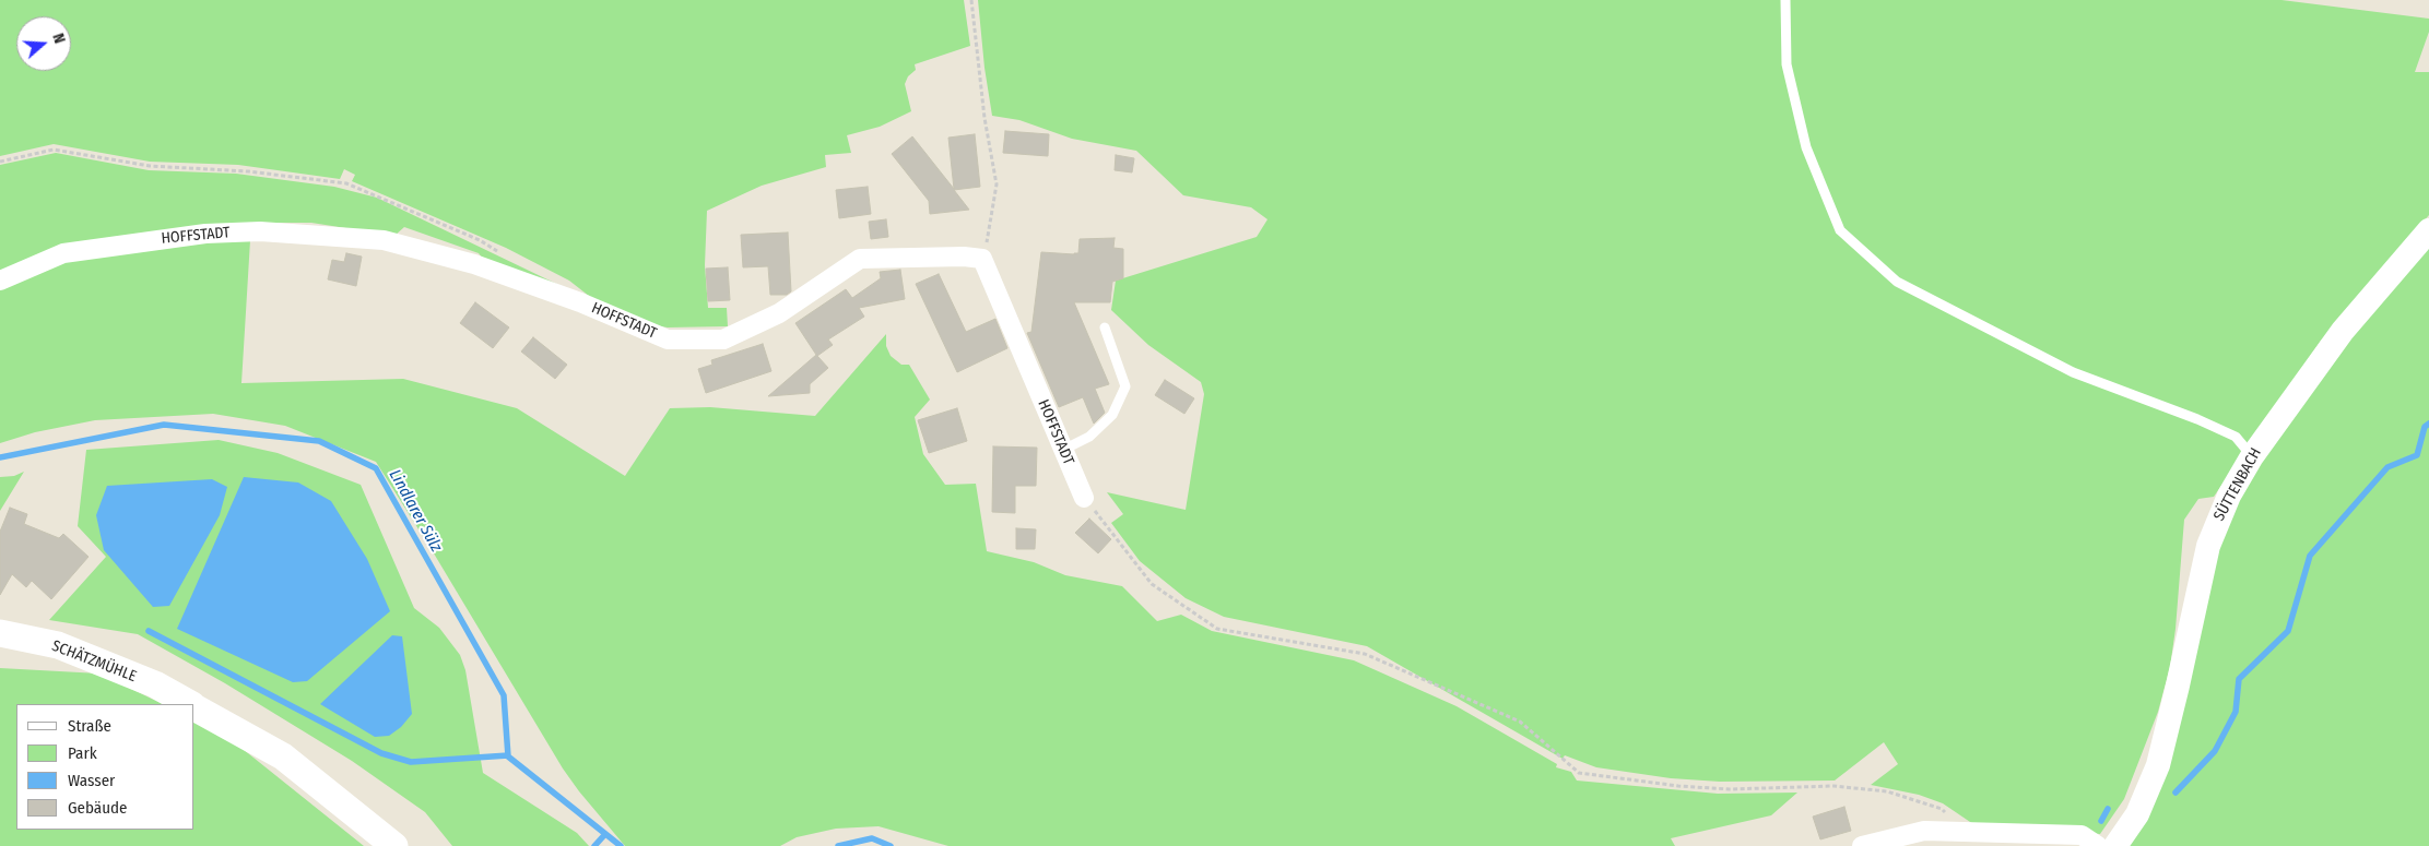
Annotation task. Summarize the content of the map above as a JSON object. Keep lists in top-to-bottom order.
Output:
{
  "streets": {
    "main road": ["SCHÄTZMÜHLE"],
    "street": ["HOFFSTADT", "SÜTTENBACH"]
  },
  "water": ["Lindlarer Sülz"],
  "legend": [
    "Straße",
    "Park",
    "Wasser",
    "Gebäude"
  ],
  "north": "right"
}
